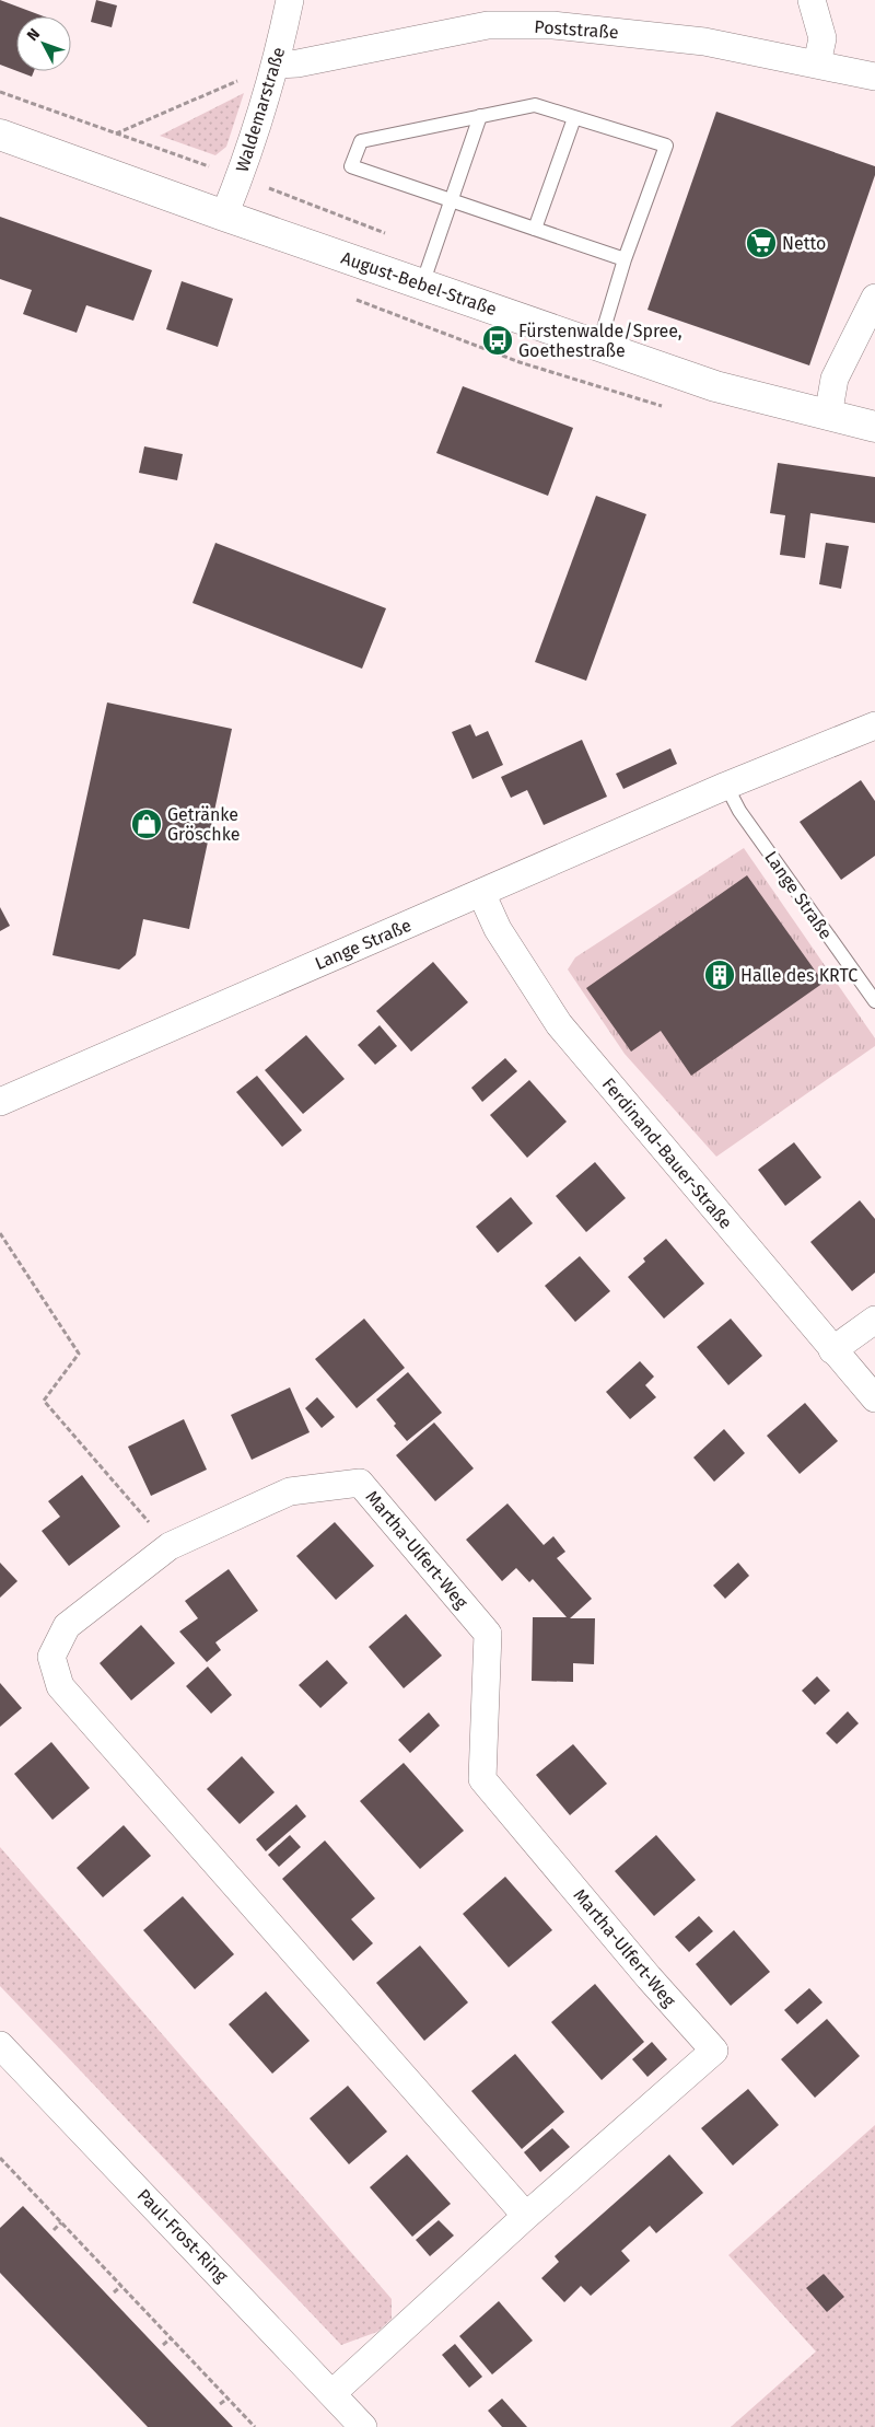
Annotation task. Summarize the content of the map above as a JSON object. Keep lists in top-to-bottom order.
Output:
{
  "streets": {
    "main road": ["August-Bebel-Straße"],
    "street": [
      "Poststraße",
      "Waldemarstraße",
      "Lange Straße",
      "Ferdinand-Bauer-Straße",
      "Martha-Ulfert-Weg",
      "Paul-Frost-Ring"
    ]
  },
  "crossings": [
    ["Poststraße", "Waldemarstraße"],
    ["Waldemarstraße", "August-Bebel-Straße"],
    ["Lange Straße", "Ferdinand-Bauer-Straße"],
    ["Martha-Ulfert-Weg", "Paul-Frost-Ring"]
  ],
  "places": {
    "supermarket": ["Netto"],
    "bus stop": ["Fürstenwalde/Spree, Goethestraße"],
    "shop": ["Getränke Gröschke"],
    "building": ["Halle des KRTC"]
  },
  "north": "top left"
}
